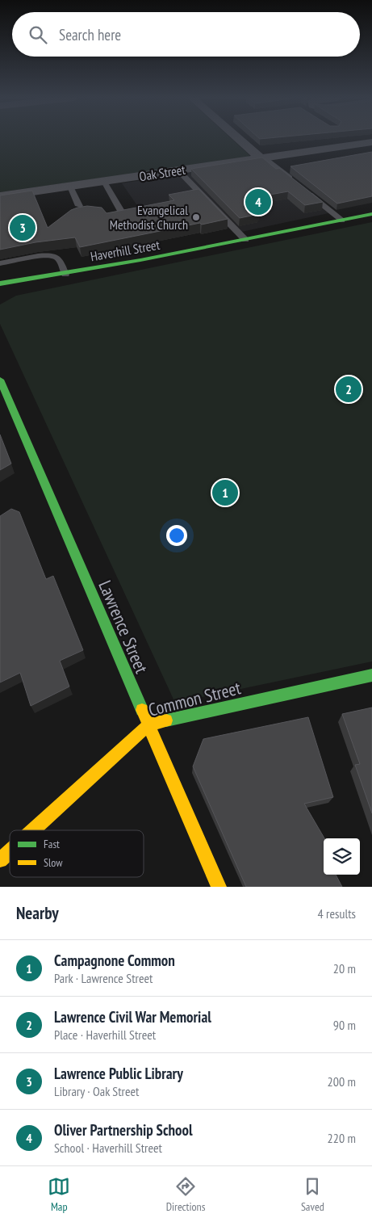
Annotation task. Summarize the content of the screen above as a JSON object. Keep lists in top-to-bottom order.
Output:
{
  "streets": {
    "main road": ["Haverhill Street", "Lawrence Street", "Common Street"],
    "street": ["Oak Street"]
  },
  "crossings": [
    ["Lawrence Street", "Common Street"]
  ],
  "places": ["Evangelical Methodist Church"],
  "legend": ["Fast", "Slow"],
  "page": {
    "search": "Search here",
    "pins": [
      "4",
      "3",
      "2",
      "1"
    ],
    "heading": ["Nearby", "4 results"],
    "list": [
      {
        "mark": "1",
        "name": "Campagnone Common",
        "note": "Park · Lawrence Street",
        "value": "20 m"
      },
      {
        "mark": "2",
        "name": "Lawrence Civil War Memorial",
        "note": "Place · Haverhill Street",
        "value": "90 m"
      },
      {
        "mark": "3",
        "name": "Lawrence Public Library",
        "note": "Library · Oak Street",
        "value": "200 m"
      },
      {
        "mark": "4",
        "name": "Oliver Partnership School",
        "note": "School · Haverhill Street",
        "value": "220 m"
      }
    ],
    "nav": ["Map", "Directions", "Saved"]
  }
}
